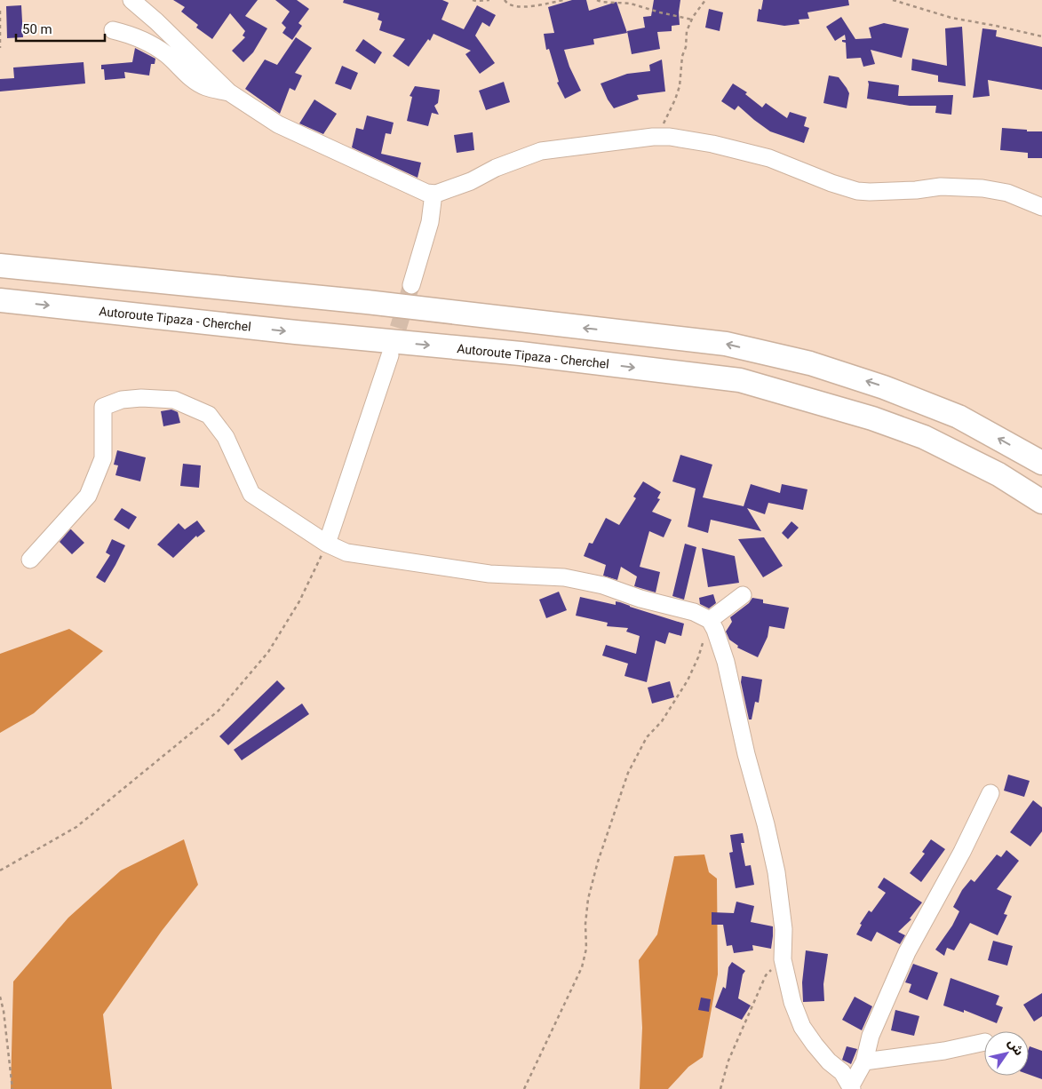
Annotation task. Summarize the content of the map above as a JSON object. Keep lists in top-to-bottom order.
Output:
{
  "streets": {
    "highway": ["Autoroute Tipaza - Cherchel"]
  },
  "scale_bar": "50 m",
  "north": "top right"
}
